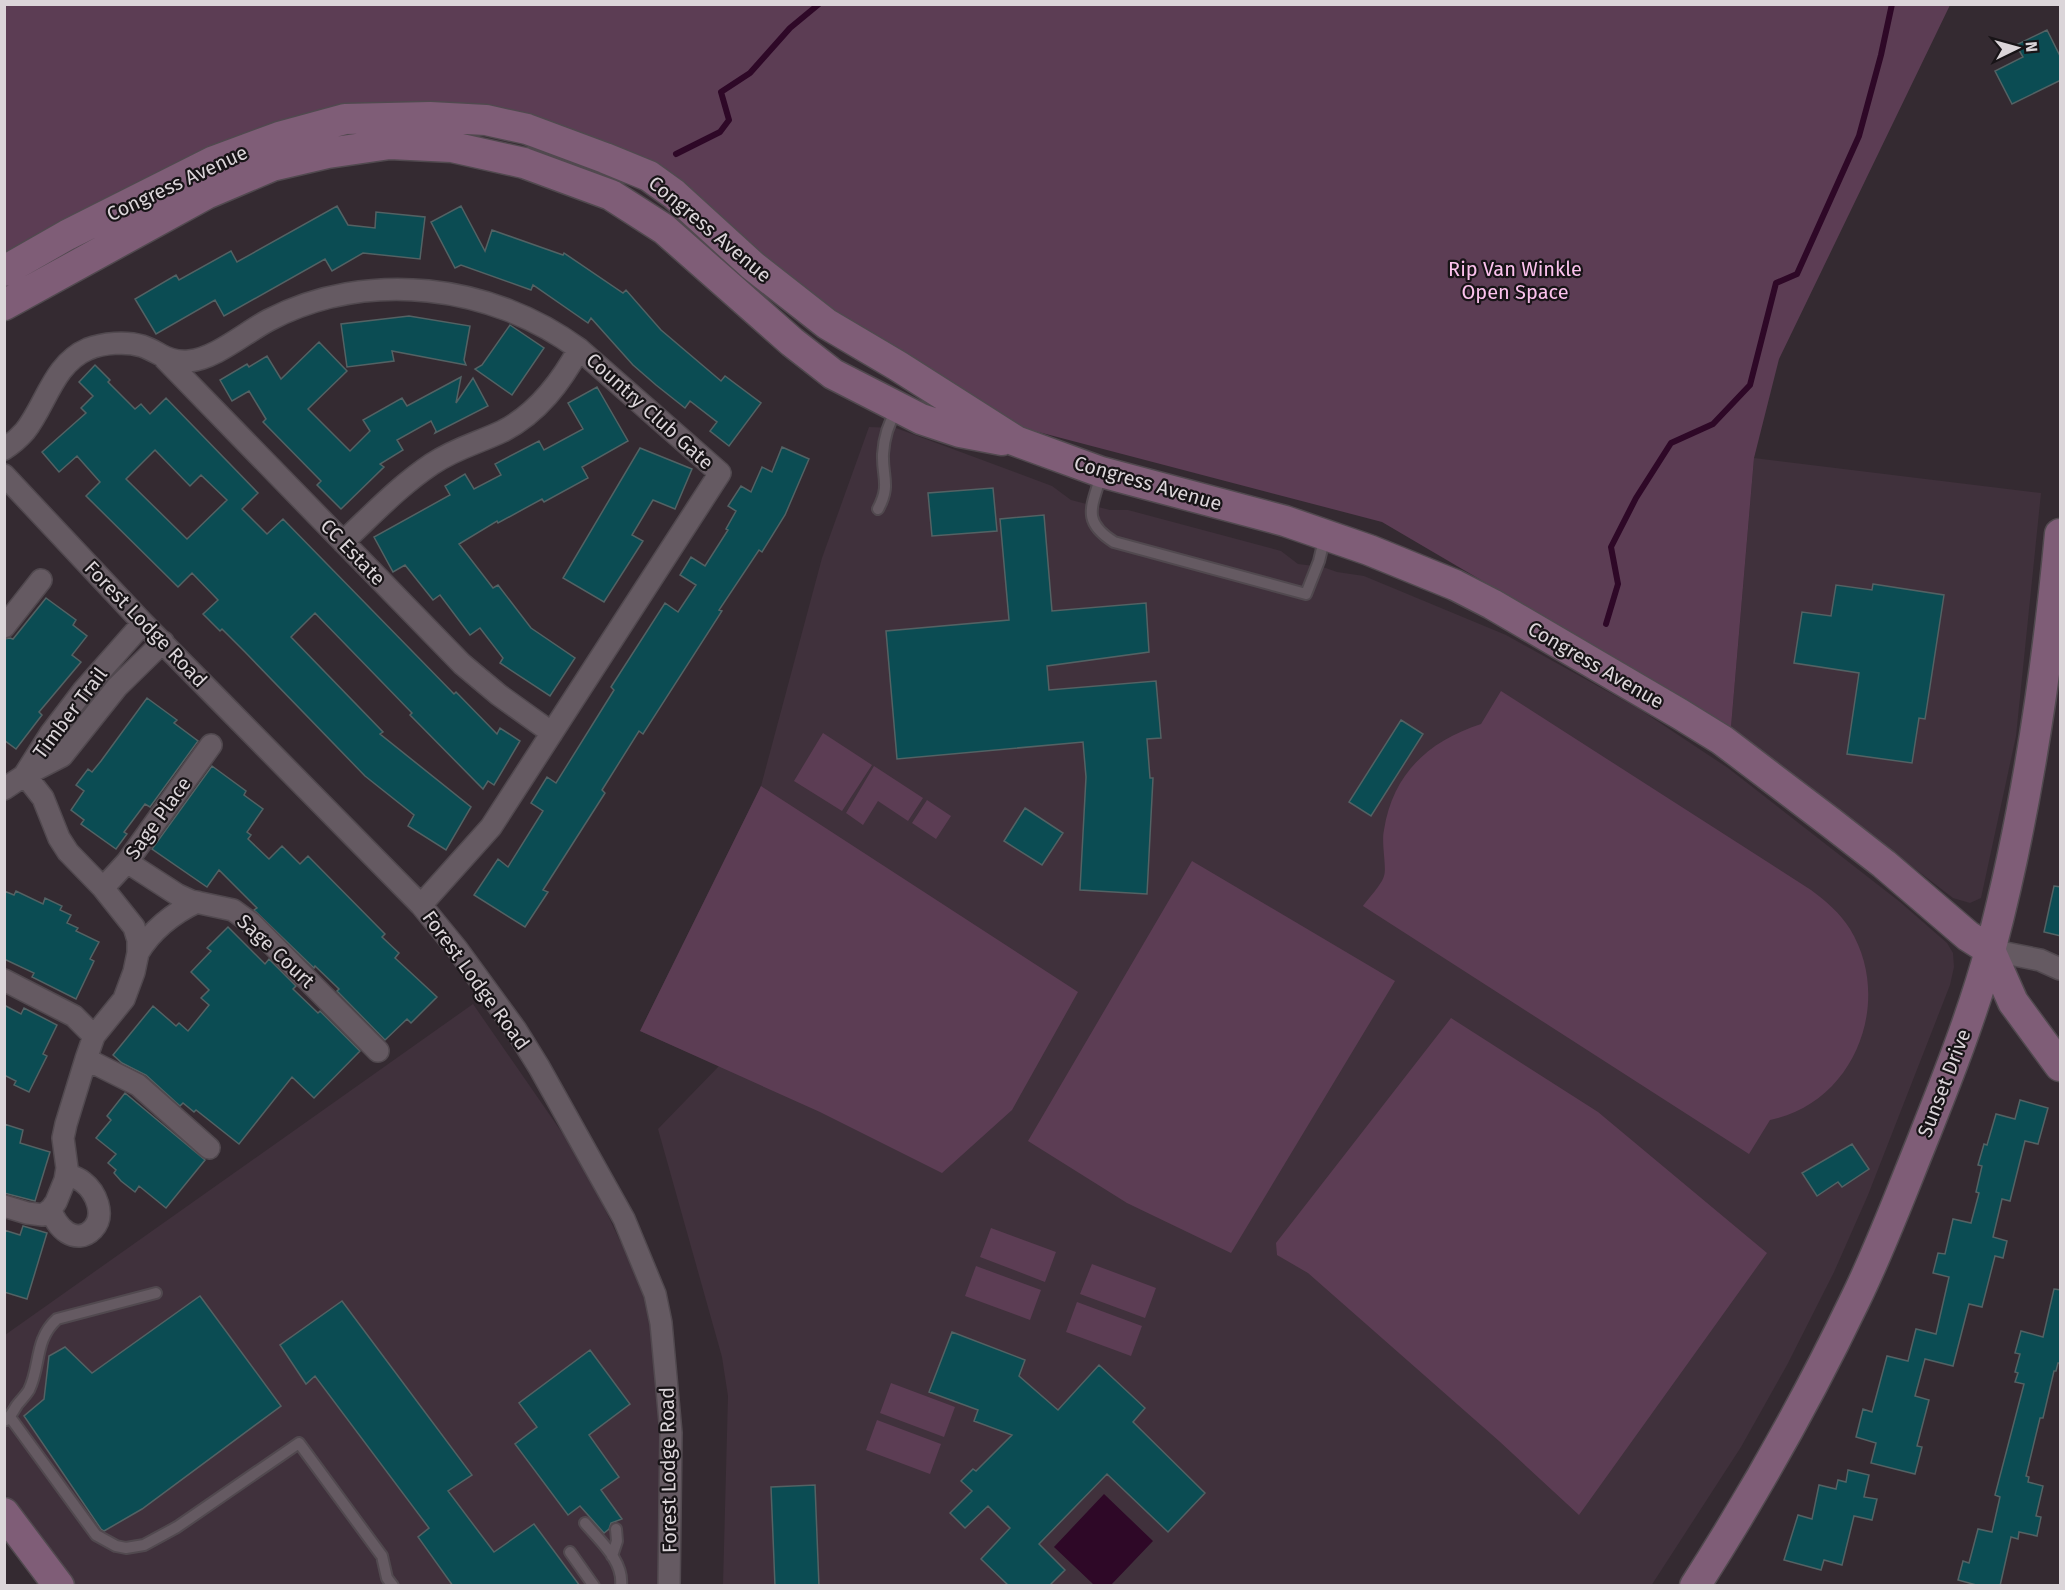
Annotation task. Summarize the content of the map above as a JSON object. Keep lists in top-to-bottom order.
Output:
{
  "streets": {
    "street": [
      "Congress Avenue",
      "Country Club Gate",
      "CC Estate",
      "Forest Lodge Road",
      "Timber Trail",
      "Sage Place",
      "Sage Court",
      "Sunset Drive"
    ]
  },
  "crossings": [
    ["Congress Avenue", "Sunset Drive"],
    ["Country Club Gate", "CC Estate"],
    ["Forest Lodge Road", "Timber Trail"],
    ["Timber Trail", "Sage Place"],
    ["Sage Place", "Sage Court"]
  ],
  "parks": ["Rip Van Winkle Open Space"],
  "north": "right"
}
